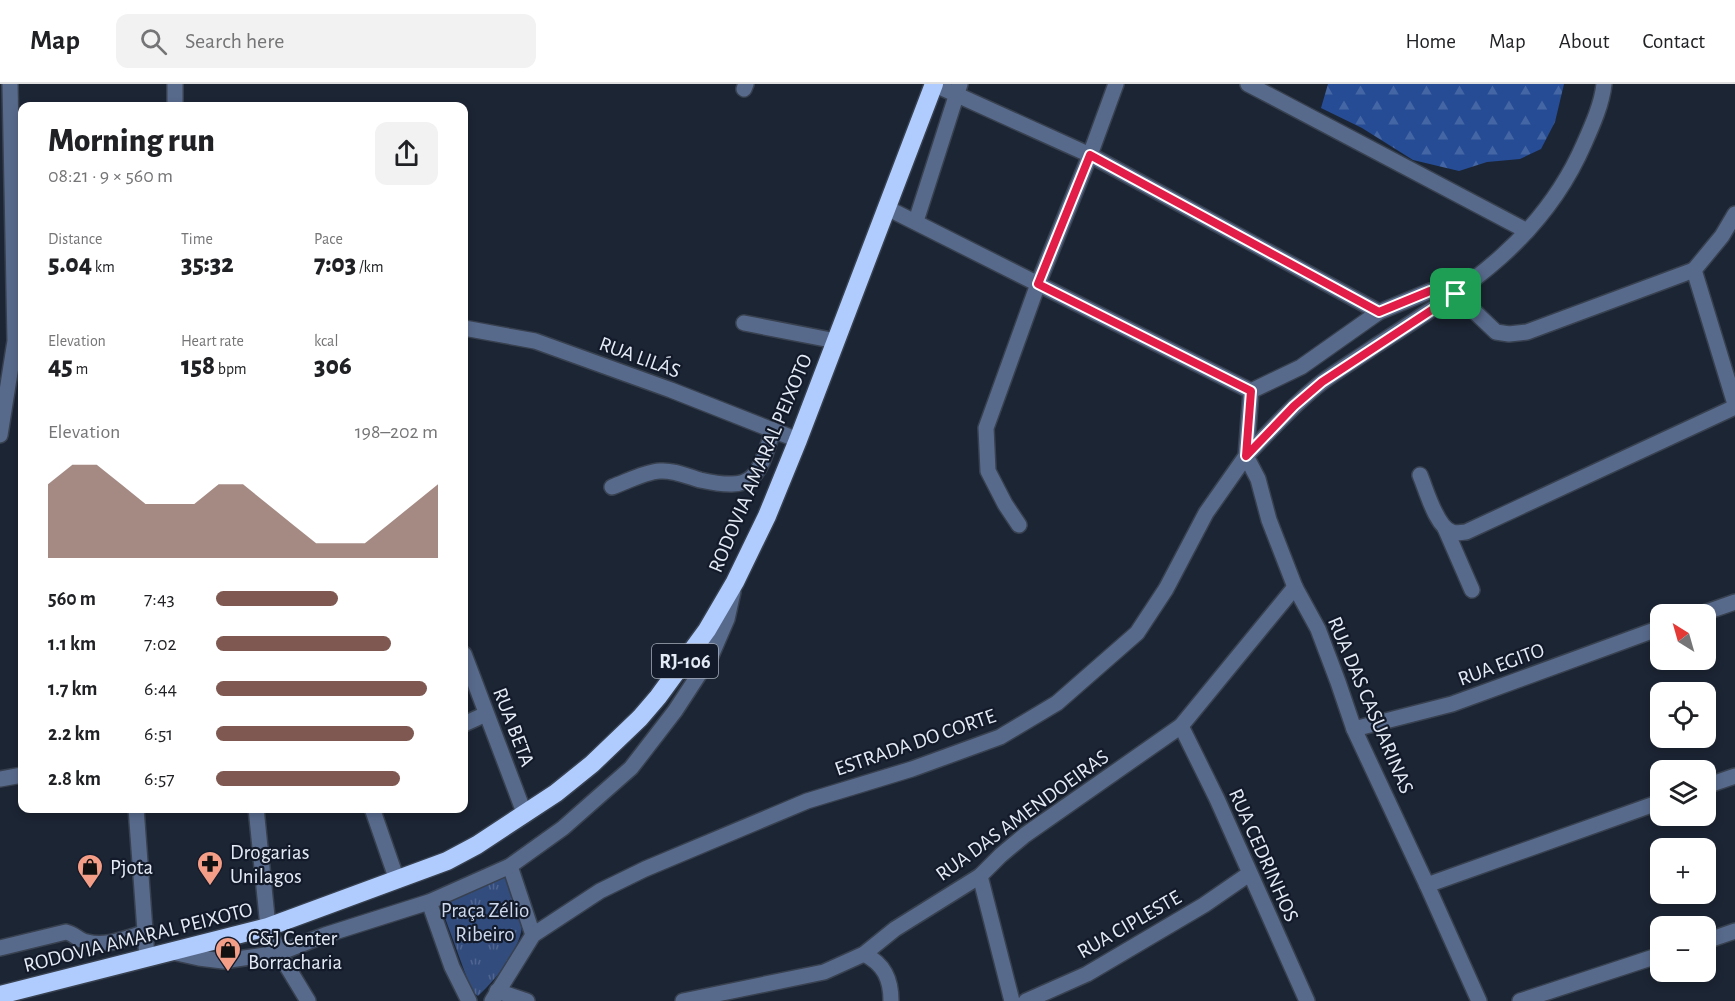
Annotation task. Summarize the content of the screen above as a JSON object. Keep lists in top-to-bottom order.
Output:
{
  "streets": {
    "highway": ["RODOVIA AMARAL PEIXOTO", "RJ-106"],
    "street": [
      "RUA LILÁS",
      "RUA EGITO",
      "RUA DAS CASUARINAS",
      "RUA BETA",
      "ESTRADA DO CORTE",
      "RUA DAS AMENDOEIRAS",
      "RUA CEDRINHOS",
      "RUA CIPLESTE"
    ]
  },
  "crossings": [
    ["RUA LILÁS", "RODOVIA AMARAL PEIXOTO"],
    ["RODOVIA AMARAL PEIXOTO", "RUA BETA"],
    ["RUA EGITO", "RUA DAS CASUARINAS"],
    ["RUA DAS CASUARINAS", "ESTRADA DO CORTE"],
    ["RUA DAS CASUARINAS", "RUA DAS AMENDOEIRAS"],
    ["RUA DAS AMENDOEIRAS", "RUA CEDRINHOS"],
    ["RUA CEDRINHOS", "RUA CIPLESTE"]
  ],
  "parks": ["Praça Zélio Ribeiro"],
  "places": {
    "pharmacy": ["Drogarias Unilagos"],
    "shop": ["Pjota", "C&J Center Borracharia"]
  },
  "north": "top left",
  "page": {
    "header": "Map",
    "search": "Search here",
    "nav": [
      "Home",
      "Map",
      "About",
      "Contact"
    ],
    "heading": ["Morning run", "08:21 · 9 × 560 m"],
    "stats": [
      ["Distance", "5.04 km"],
      ["Time", "35:32"],
      ["Pace", "7:03 /km"],
      ["Elevation", "45 m"],
      ["Heart rate", "158 bpm"],
      ["kcal", "306"]
    ],
    "chart": ["Elevation", "198–202 m"],
    "list": [
      {
        "name": "560 m",
        "note": "7:43"
      },
      {
        "name": "1.1 km",
        "note": "7:02"
      },
      {
        "name": "1.7 km",
        "note": "6:44"
      },
      {
        "name": "2.2 km",
        "note": "6:51"
      },
      {
        "name": "2.8 km",
        "note": "6:57"
      }
    ],
    "map_buttons": ["+", "−"]
  }
}
